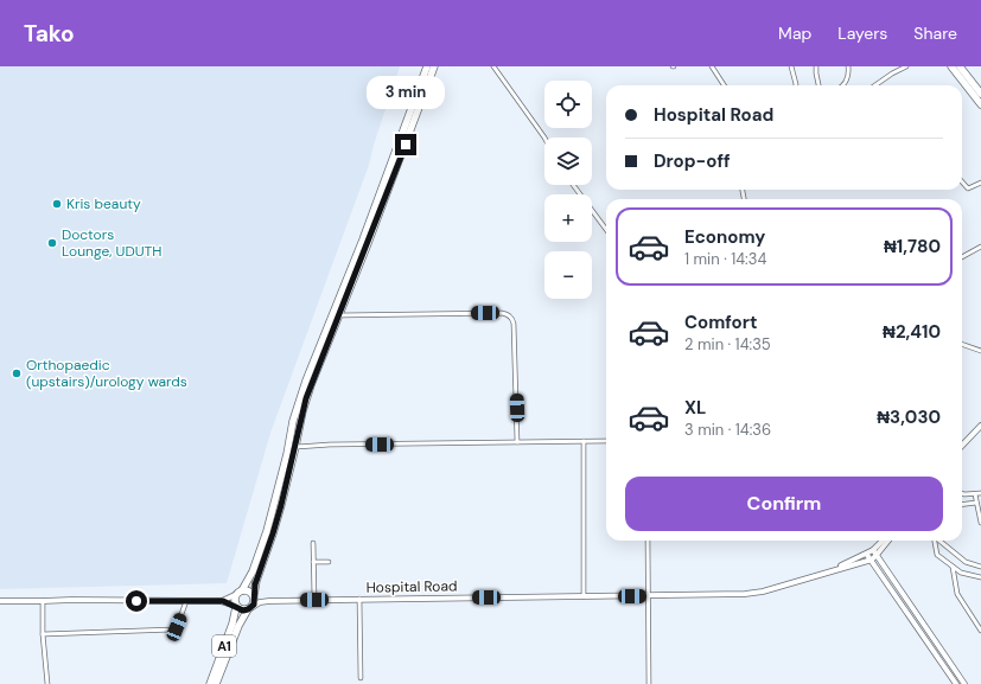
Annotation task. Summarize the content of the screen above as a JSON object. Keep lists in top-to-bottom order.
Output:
{
  "streets": {
    "highway": ["A1"],
    "street": ["Hospital Road"]
  },
  "places": ["Kris beauty", "Doctors Lounge, UDUTH", "Orthopaedic (upstairs)/urology wards"],
  "page": {
    "header": "Tako",
    "nav": ["Map", "Layers", "Share"],
    "bubble": "3 min",
    "map_buttons": ["+", "−"],
    "banner": ["Hospital Road", "Drop-off"],
    "list": [
      {
        "name": "Economy",
        "note": "1 min · 14:34",
        "value": "₦1,780"
      },
      {
        "name": "Comfort",
        "note": "2 min · 14:35",
        "value": "₦2,410"
      },
      {
        "name": "XL",
        "note": "3 min · 14:36",
        "value": "₦3,030"
      }
    ],
    "buttons": "Confirm"
  }
}
